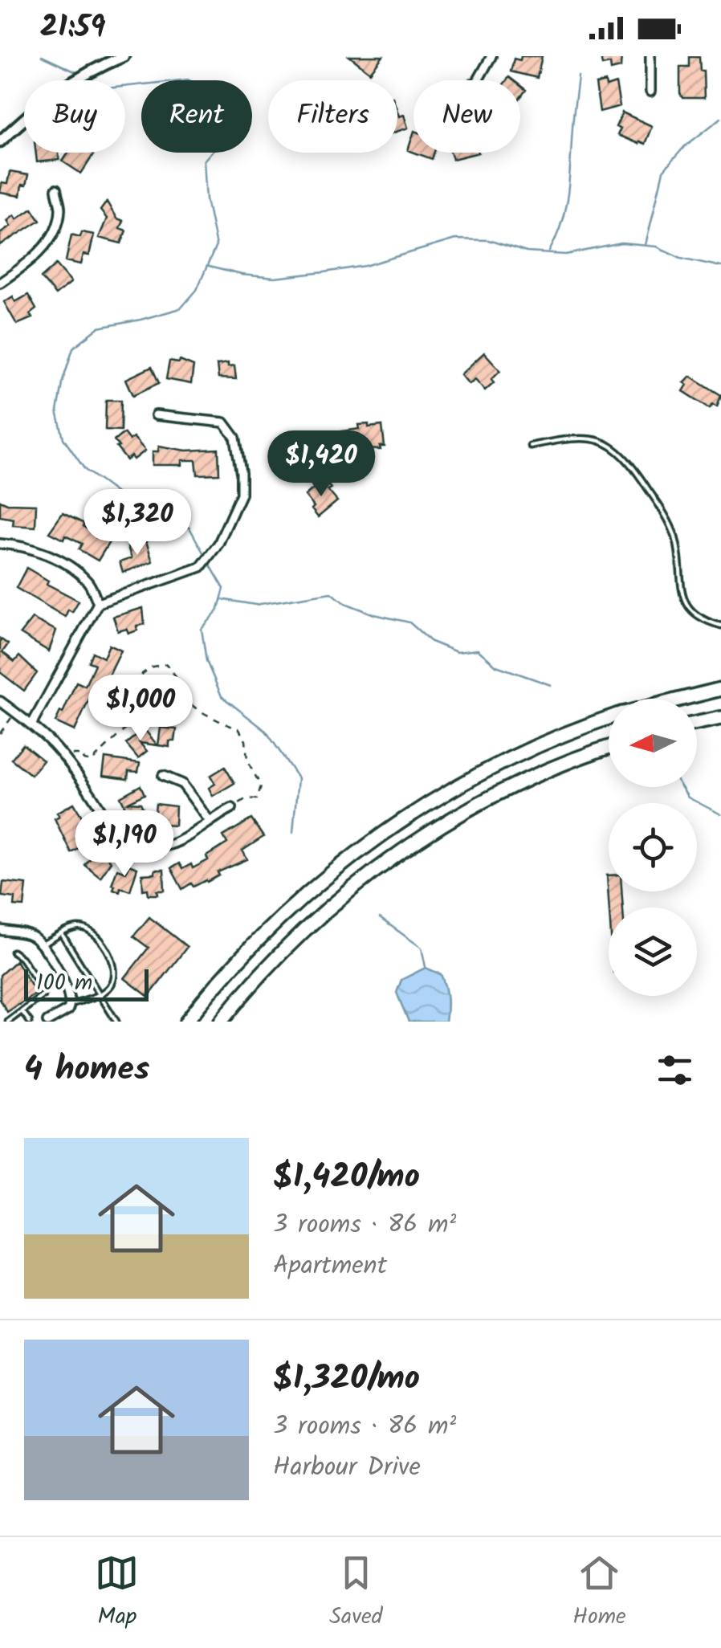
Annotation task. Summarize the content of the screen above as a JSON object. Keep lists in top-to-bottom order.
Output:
{
  "scale_bar": "100 m",
  "north": "left",
  "page": {
    "status": "21:59",
    "chip": [
      "Buy",
      "Rent",
      "Filters",
      "New"
    ],
    "price": [
      "$1,420",
      "$1,320",
      "$1,000",
      "$1,190"
    ],
    "scale": "100 m",
    "heading": "4 homes",
    "list": [
      {
        "name": "$1,420/mo",
        "note": "3 rooms · 86 m² · Apartment"
      },
      {
        "name": "$1,320/mo",
        "note": "3 rooms · 86 m² · Harbour Drive"
      }
    ],
    "tabs": ["Map", "Saved", "Home"]
  }
}
